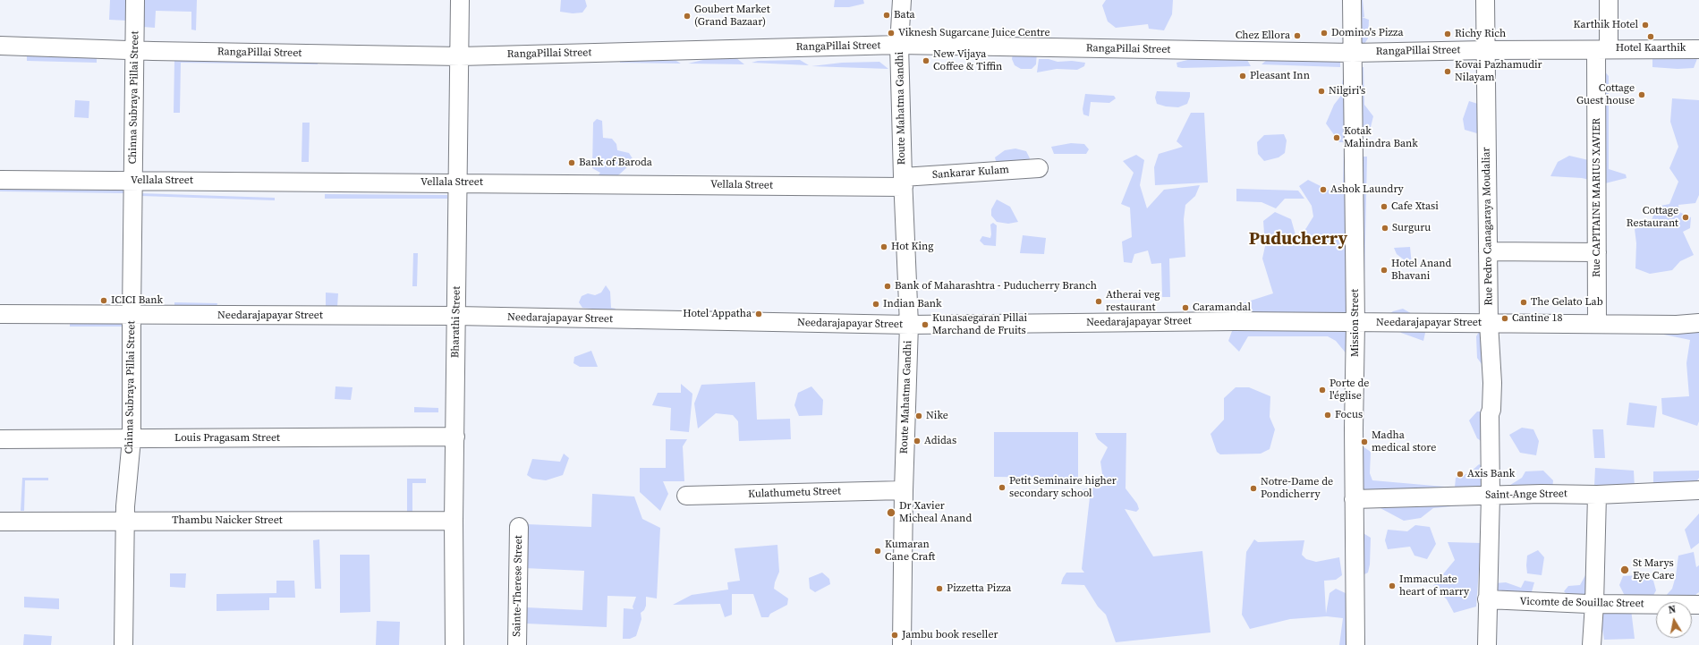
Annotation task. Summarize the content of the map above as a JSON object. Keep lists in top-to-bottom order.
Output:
{
  "streets": {
    "street": [
      "RangaPillai Street",
      "Chinna Subraya Pillai Street",
      "Route Mahatma Gandhi",
      "Sankarar Kulam",
      "Vellala Street",
      "Rue CAPITAINE MARIUS XAVIER",
      "Rue Pedro Canagaraya Moudaliar",
      "Needarajapayar Street",
      "Bharathi Street",
      "Mission Street",
      "Louis Pragasam Street",
      "Kulathumetu Street",
      "Saint-Ange Street",
      "Thambu Naicker Street",
      "Sainte-Therese Street",
      "Vicomte de Souillac Street"
    ]
  },
  "crossings": [
    ["RangaPillai Street", "Chinna Subraya Pillai Street"],
    ["RangaPillai Street", "Route Mahatma Gandhi"],
    ["RangaPillai Street", "Rue CAPITAINE MARIUS XAVIER"],
    ["RangaPillai Street", "Rue Pedro Canagaraya Moudaliar"],
    ["RangaPillai Street", "Bharathi Street"],
    ["RangaPillai Street", "Mission Street"],
    ["Chinna Subraya Pillai Street", "Vellala Street"],
    ["Chinna Subraya Pillai Street", "Needarajapayar Street"],
    ["Chinna Subraya Pillai Street", "Louis Pragasam Street"],
    ["Chinna Subraya Pillai Street", "Thambu Naicker Street"],
    ["Route Mahatma Gandhi", "Sankarar Kulam"],
    ["Route Mahatma Gandhi", "Vellala Street"],
    ["Route Mahatma Gandhi", "Needarajapayar Street"],
    ["Route Mahatma Gandhi", "Kulathumetu Street"],
    ["Sankarar Kulam", "Vellala Street"],
    ["Vellala Street", "Bharathi Street"],
    ["Rue CAPITAINE MARIUS XAVIER", "Needarajapayar Street"],
    ["Rue Pedro Canagaraya Moudaliar", "Needarajapayar Street"],
    ["Rue Pedro Canagaraya Moudaliar", "Saint-Ange Street"],
    ["Rue Pedro Canagaraya Moudaliar", "Vicomte de Souillac Street"],
    ["Needarajapayar Street", "Bharathi Street"],
    ["Needarajapayar Street", "Mission Street"],
    ["Bharathi Street", "Louis Pragasam Street"],
    ["Bharathi Street", "Thambu Naicker Street"],
    ["Mission Street", "Saint-Ange Street"]
  ],
  "districts": ["Puducherry"],
  "places": [
    "Bata",
    "Goubert Market (Grand Bazaar)",
    "Karthik Hotel",
    "Viknesh Sugarcane Juice Centre",
    "Domino's Pizza",
    "Richy Rich",
    "Chez Ellora",
    "Hotel Kaarthik",
    "New Vijaya Coffee & Tiffin",
    "Kovai Pazhamudir Nilayam",
    "Pleasant Inn",
    "Nilgiri's",
    "Cottage Guest house",
    "Kotak Mahindra Bank",
    "Bank of Baroda",
    "Ashok Laundry",
    "Cafe Xtasi",
    "Cottage Restaurant",
    "Surguru",
    "Hot King",
    "Hotel Anand Bhavani",
    "Bank of Maharashtra - Puducherry Branch",
    "ICICI Bank",
    "Atherai veg restaurant",
    "The Gelato Lab",
    "Indian Bank",
    "Caramandal",
    "Hotel Appatha",
    "Cantine 18",
    "Kunasaegaran Pillai Marchand de Fruits",
    "Porte de l'église",
    "Focus",
    "Nike",
    "Adidas",
    "Madha medical store",
    "Axis Bank",
    "Petit Seminaire higher secondary school",
    "Notre-Dame de Pondicherry",
    "Dr Xavier Micheal Anand",
    "Kumaran Cane Craft",
    "St Marys Eye Care",
    "Immaculate heart of marry",
    "Pizzetta Pizza",
    "Jambu book reseller"
  ],
  "north": "top"
}
